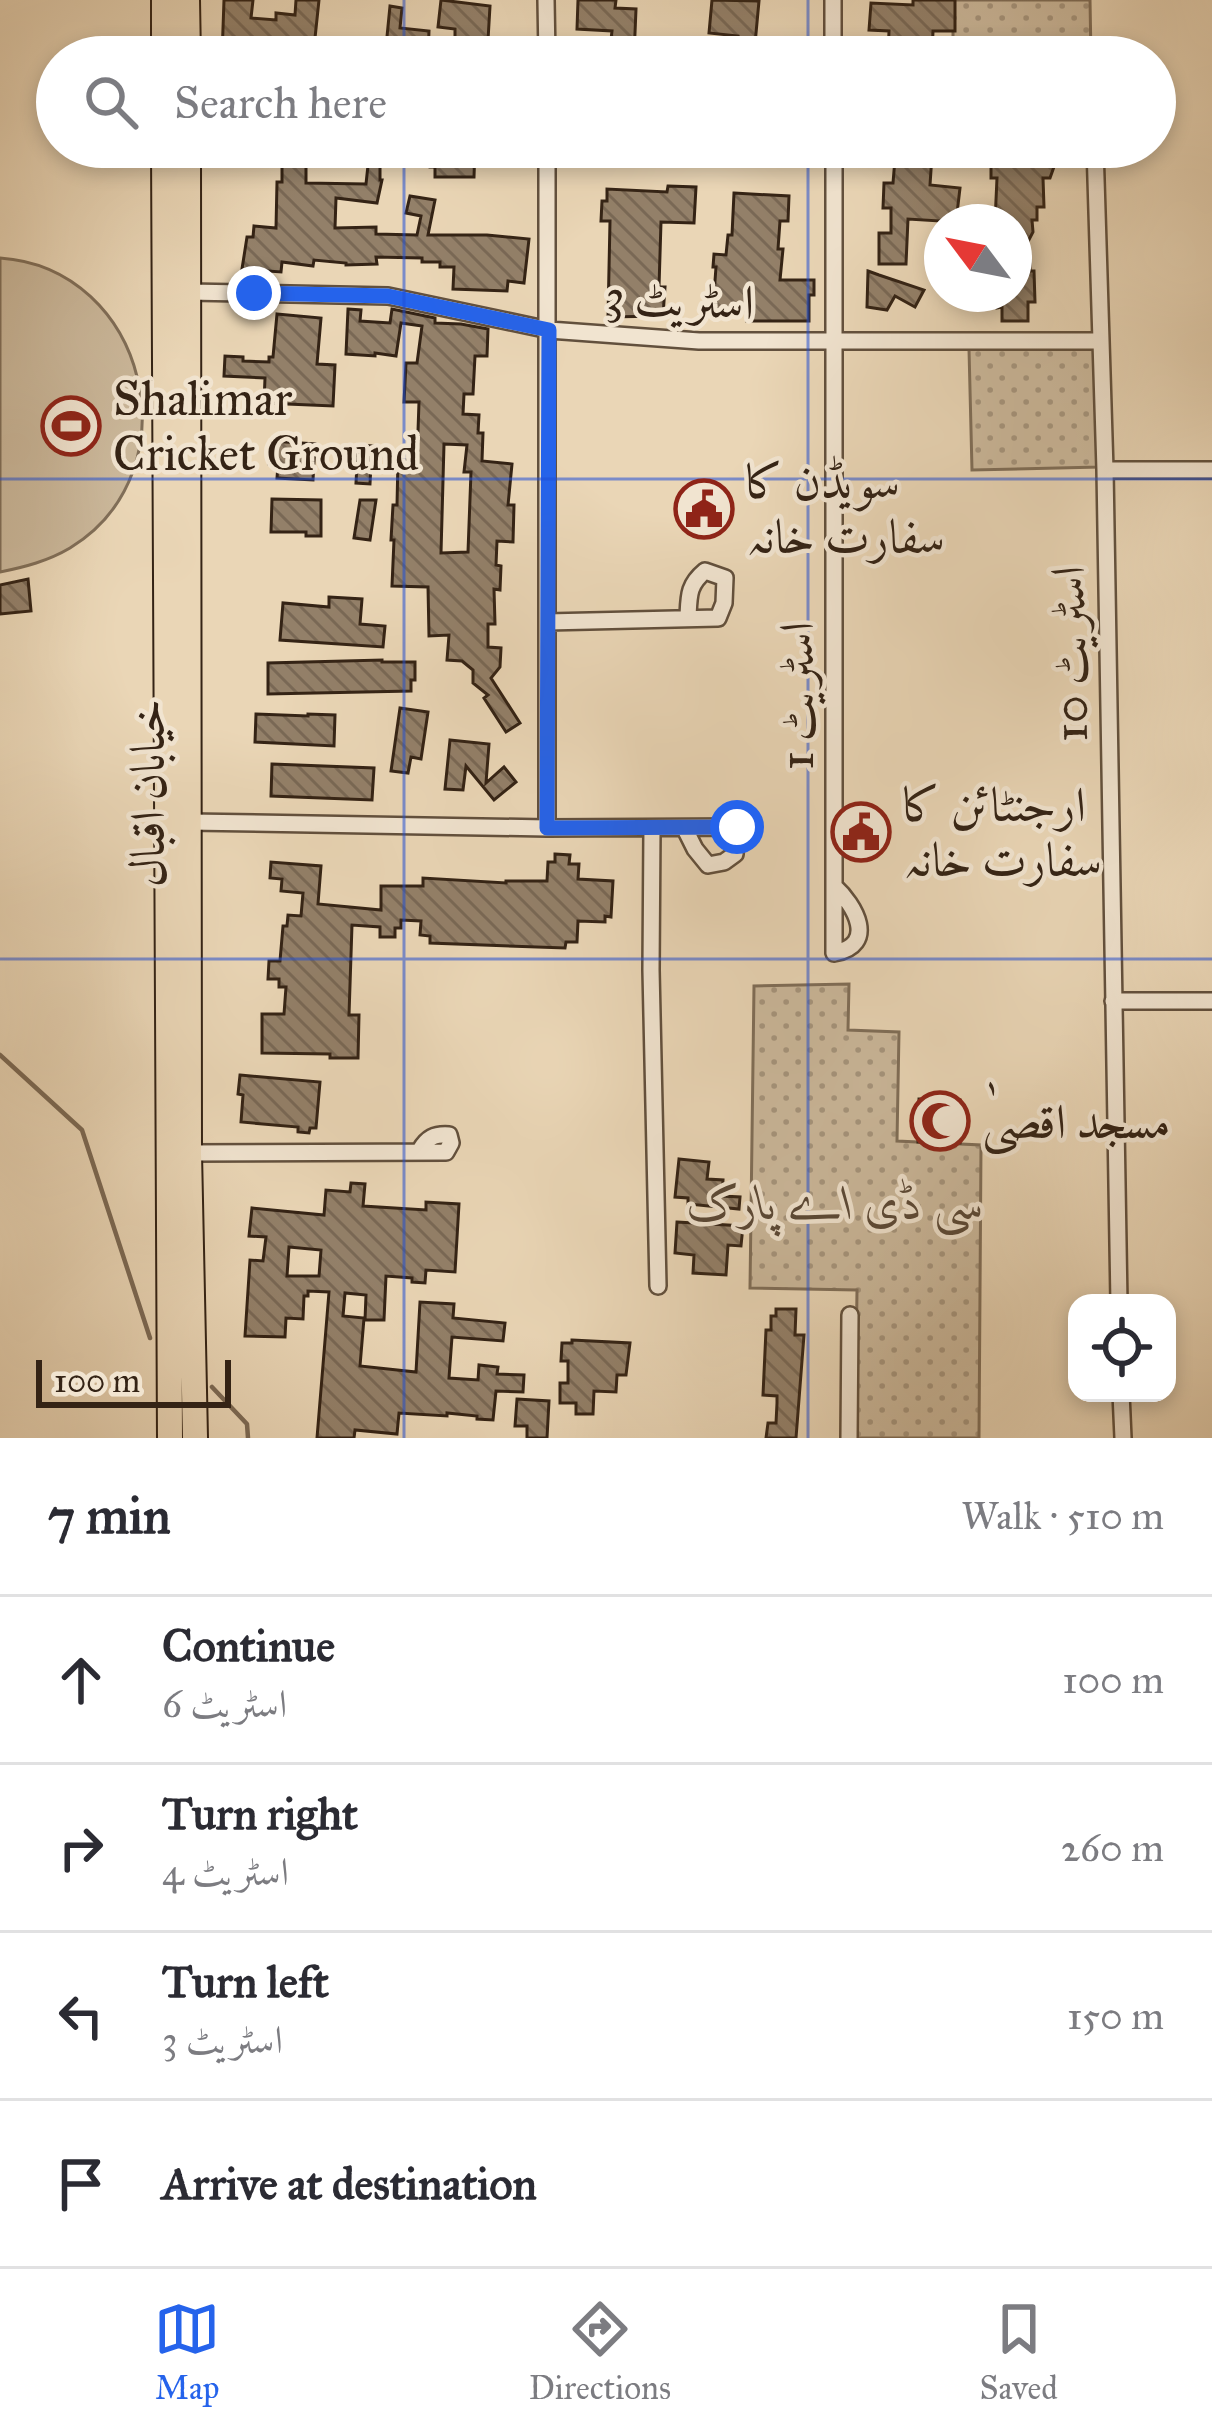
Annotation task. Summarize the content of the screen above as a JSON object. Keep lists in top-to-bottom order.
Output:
{
  "streets": {
    "main road": ["خیابان اقبال"],
    "street": ["اسٹریٹ 3", "اسٹریٹ 10", "اسٹریٹ 1"]
  },
  "crossings": [
    ["اسٹریٹ 3", "اسٹریٹ 10"],
    ["اسٹریٹ 3", "اسٹریٹ 1"],
    ["اسٹریٹ 3", "خیابان اقبال"]
  ],
  "parks": ["سی ڈی اے پارک"],
  "places": {
    "sports": ["Shalimar Cricket Ground"],
    "public building": ["سویڈن کا سفارت خانہ", "ارجنٹائن کا سفارت خانہ"],
    "mosque": ["مسجد اقصیٰ"]
  },
  "scale_bar": "100 m",
  "north": "top left",
  "page": {
    "search": "Search here",
    "scale": "100 m",
    "heading": ["7 min", "Walk · 510 m"],
    "list": [
      ["Continue", "اسٹریٹ 6", "100 m"],
      ["Turn right", "اسٹریٹ 4", "260 m"],
      ["Turn left", "اسٹریٹ 3", "150 m"],
      "Arrive at destination"
    ],
    "nav": ["Map", "Directions", "Saved"]
  }
}
